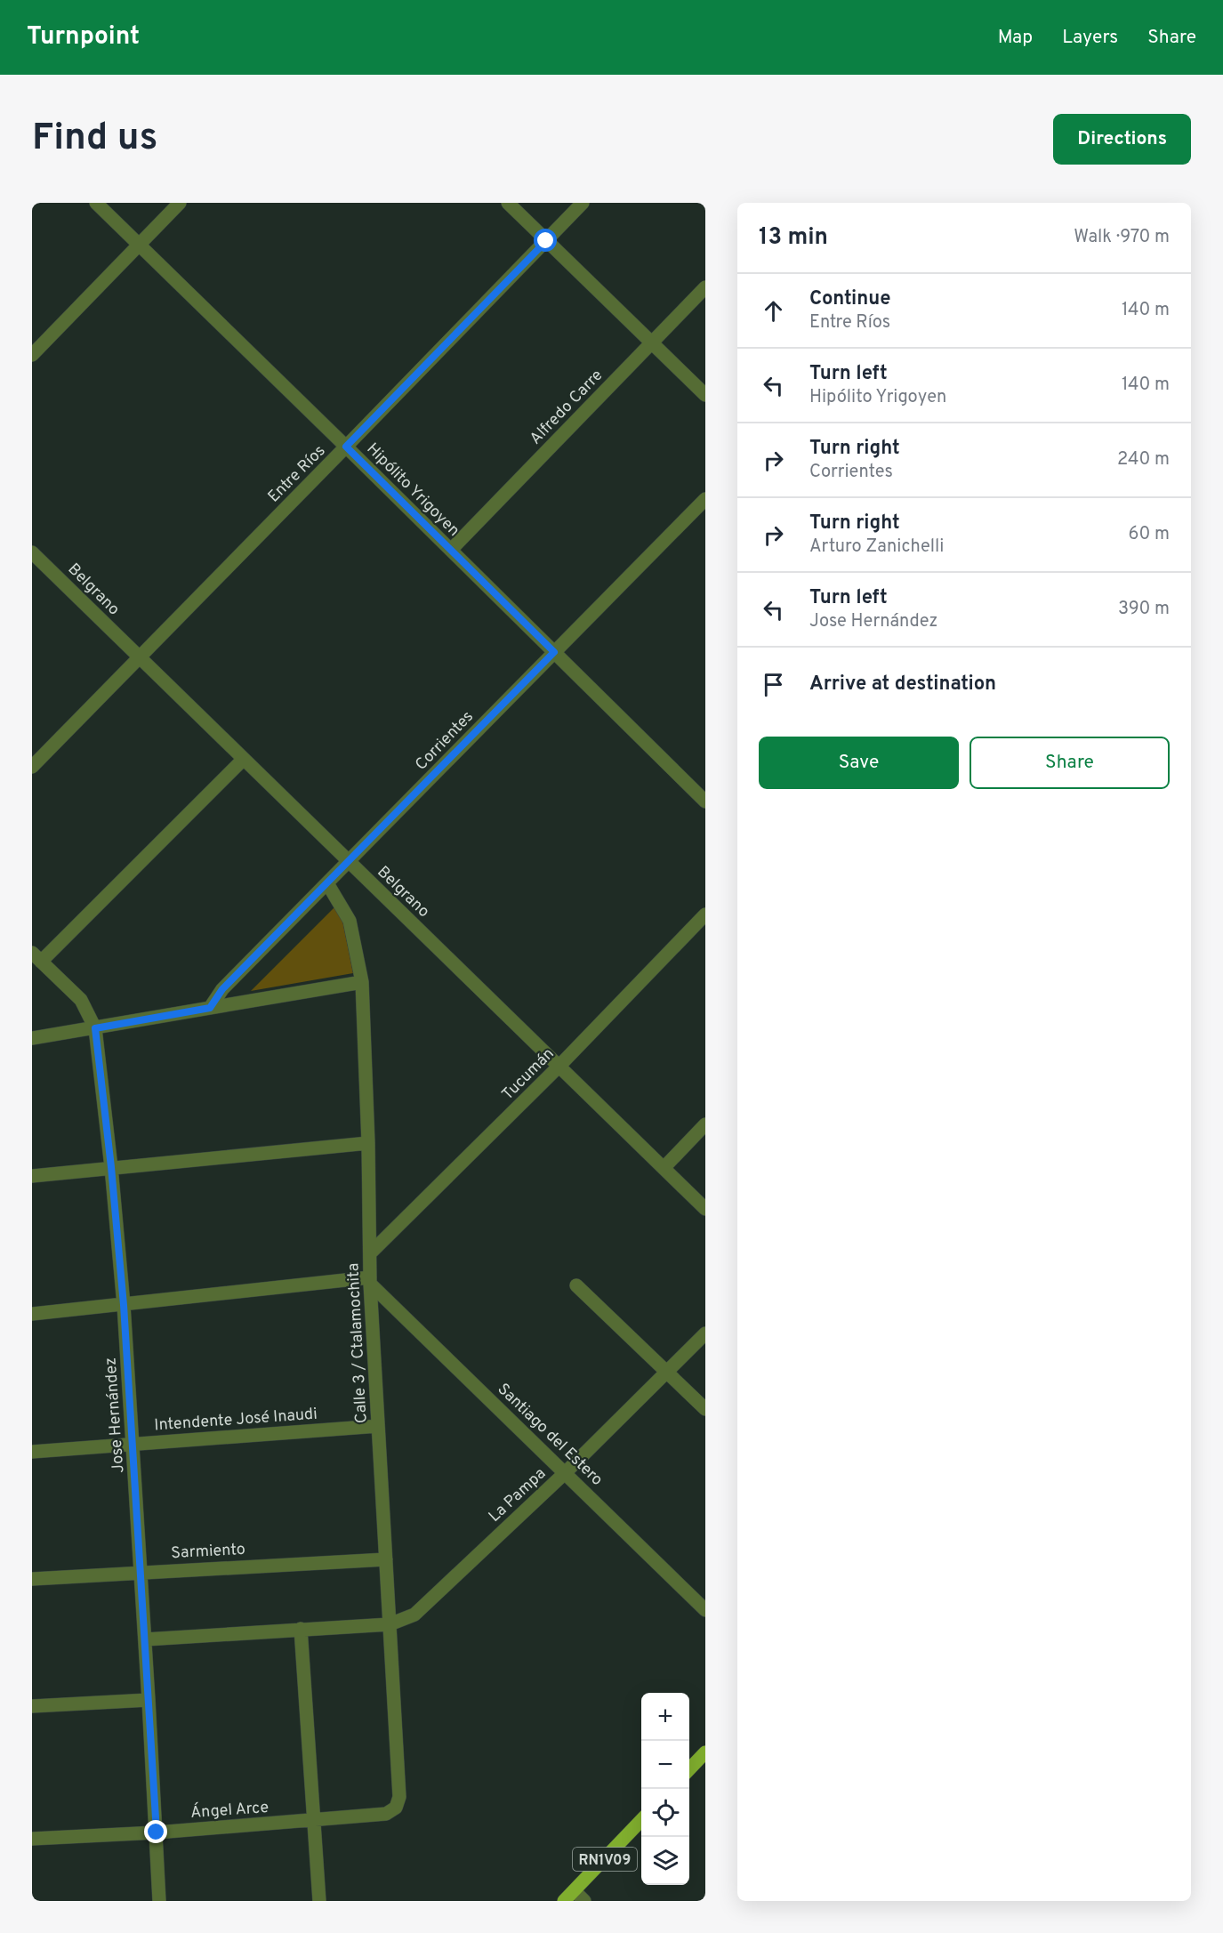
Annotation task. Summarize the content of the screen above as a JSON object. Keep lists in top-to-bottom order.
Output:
{
  "streets": {
    "main road": ["RN1V09"],
    "street": [
      "Alfredo Carre",
      "Entre Ríos",
      "Hipólito Yrigoyen",
      "Belgrano",
      "Corrientes",
      "Tucumán",
      "Calle 3 / Ctalamochita",
      "Jose Hernández",
      "Intendente José Inaudi",
      "Santiago del Estero",
      "La Pampa",
      "Sarmiento",
      "Ángel Arce"
    ]
  },
  "crossings": [
    ["Alfredo Carre", "Hipólito Yrigoyen"],
    ["Entre Ríos", "Hipólito Yrigoyen"],
    ["Entre Ríos", "Belgrano"],
    ["Hipólito Yrigoyen", "Corrientes"],
    ["Belgrano", "Corrientes"],
    ["Belgrano", "Tucumán"],
    ["Corrientes", "Calle 3 / Ctalamochita"],
    ["Tucumán", "Calle 3 / Ctalamochita"],
    ["Calle 3 / Ctalamochita", "Intendente José Inaudi"],
    ["Calle 3 / Ctalamochita", "Santiago del Estero"],
    ["Calle 3 / Ctalamochita", "La Pampa"],
    ["Calle 3 / Ctalamochita", "Sarmiento"],
    ["Calle 3 / Ctalamochita", "Ángel Arce"],
    ["Jose Hernández", "Intendente José Inaudi"],
    ["Jose Hernández", "La Pampa"],
    ["Jose Hernández", "Sarmiento"],
    ["Jose Hernández", "Ángel Arce"],
    ["Santiago del Estero", "La Pampa"]
  ],
  "page": {
    "header": "Turnpoint",
    "nav": ["Map", "Layers", "Share"],
    "buttons": [
      "Directions",
      ["Save", "Share"]
    ],
    "title": "Find us",
    "heading": ["13 min", "Walk · 970 m"],
    "list": [
      ["Continue", "Entre Ríos", "140 m"],
      ["Turn left", "Hipólito Yrigoyen", "140 m"],
      ["Turn right", "Corrientes", "240 m"],
      ["Turn right", "Arturo Zanichelli", "60 m"],
      ["Turn left", "Jose Hernández", "390 m"],
      "Arrive at destination"
    ],
    "map_buttons": ["+", "−"]
  }
}
